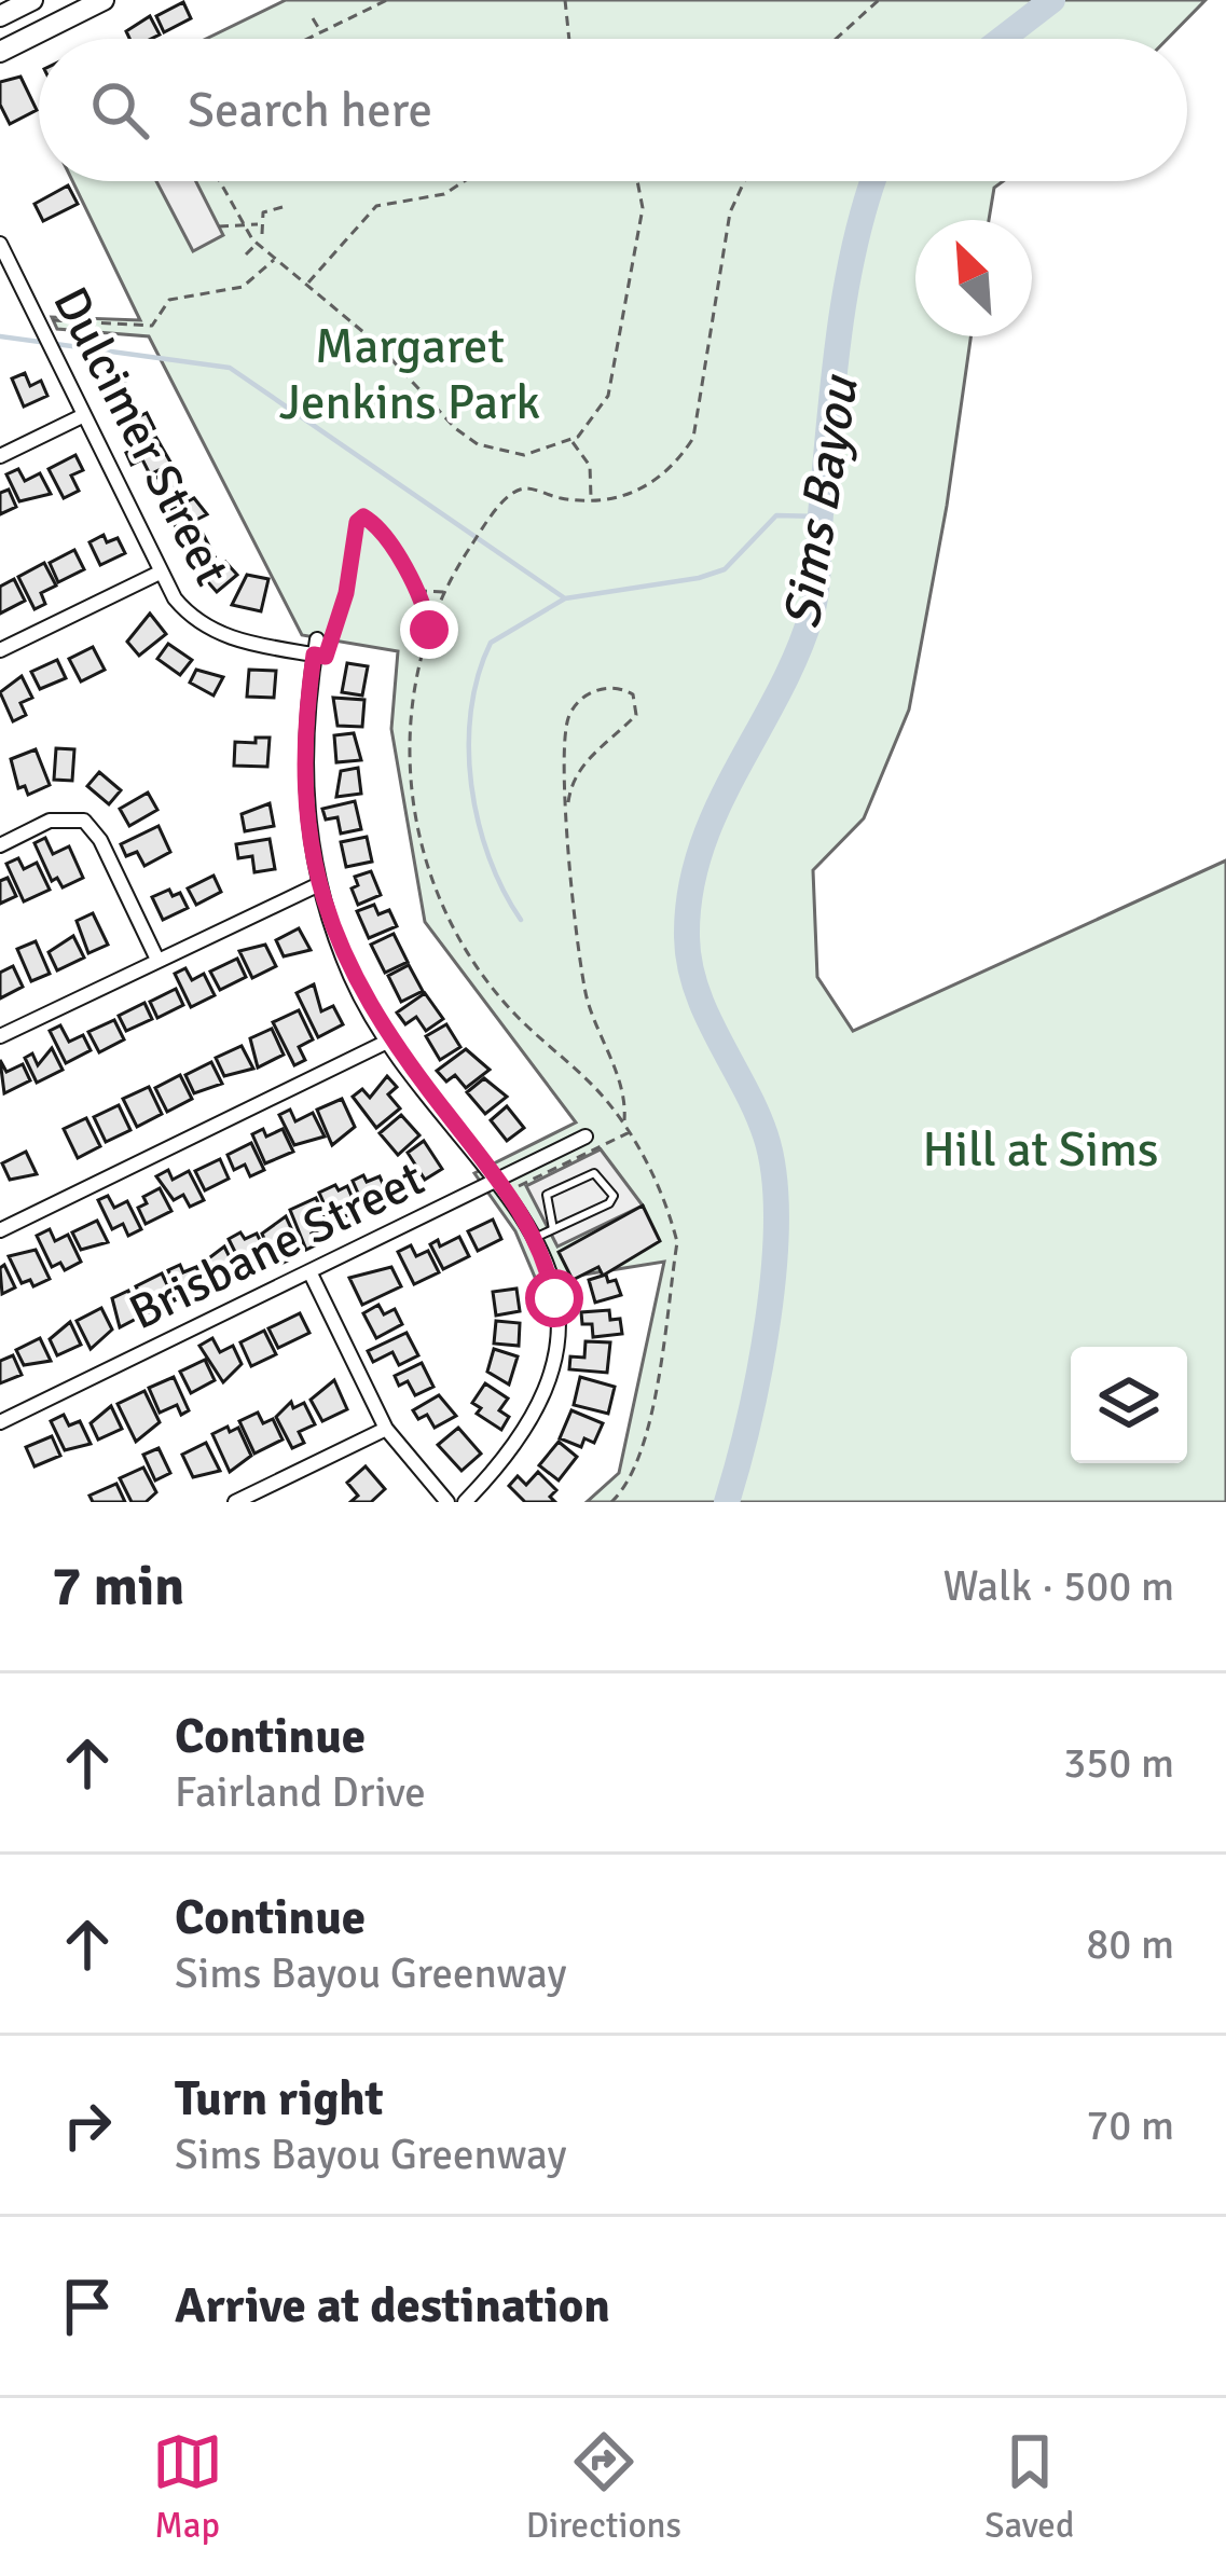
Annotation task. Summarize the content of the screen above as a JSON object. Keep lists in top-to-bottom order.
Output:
{
  "streets": {
    "street": ["Dulcimer Street", "Brisbane Street"]
  },
  "water": ["Sims Bayou"],
  "parks": ["Margaret Jenkins Park", "Hill at Sims"],
  "north": "top left",
  "page": {
    "search": "Search here",
    "heading": ["7 min", "Walk · 500 m"],
    "list": [
      ["Continue", "Fairland Drive", "350 m"],
      ["Continue", "Sims Bayou Greenway", "80 m"],
      ["Turn right", "Sims Bayou Greenway", "70 m"],
      "Arrive at destination"
    ],
    "nav": ["Map", "Directions", "Saved"]
  }
}
